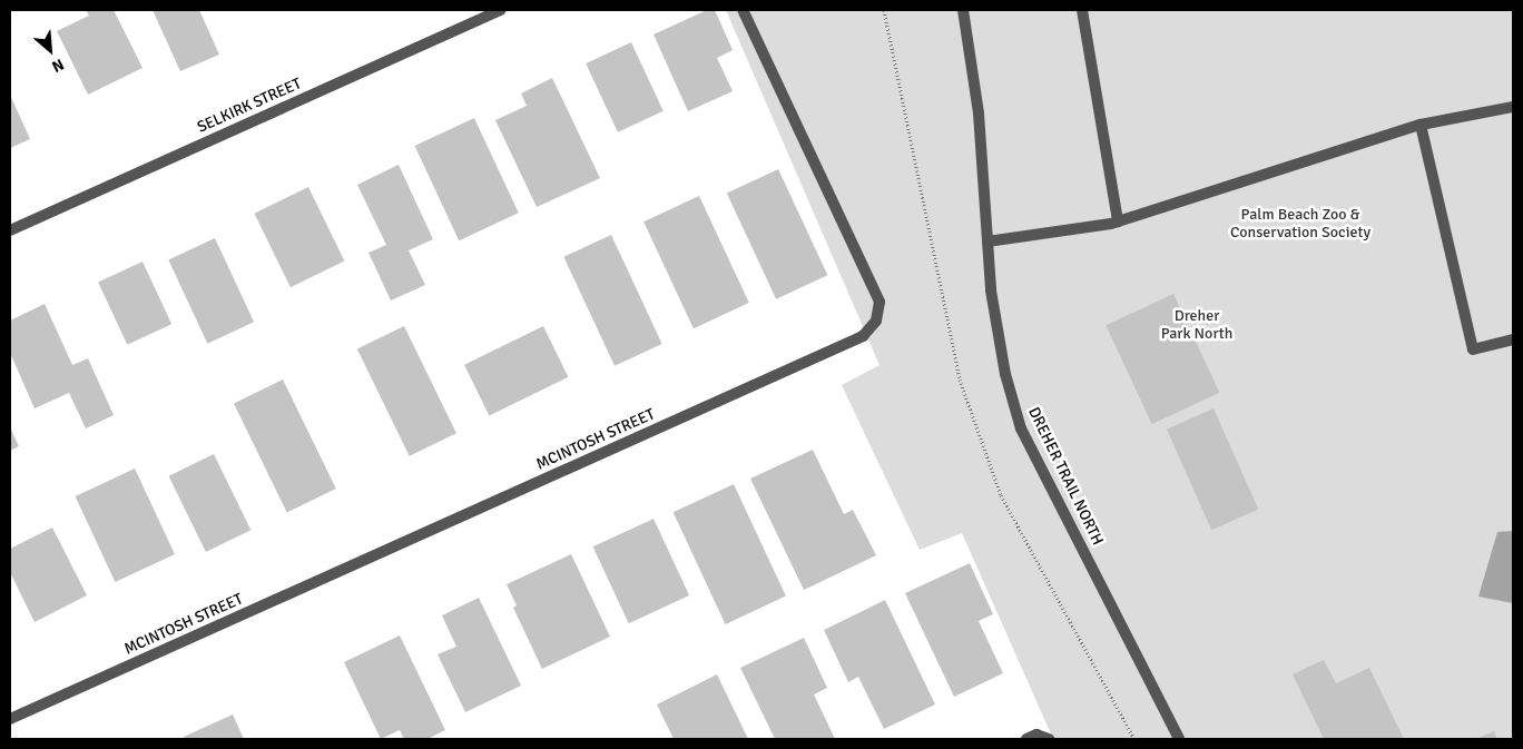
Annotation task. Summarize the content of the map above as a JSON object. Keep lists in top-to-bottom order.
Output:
{
  "streets": {
    "street": ["SELKIRK STREET", "MCINTOSH STREET", "DREHER TRAIL NORTH"]
  },
  "parks": ["Palm Beach Zoo & Conservation Society", "Dreher Park North"],
  "north": "bottom right"
}
